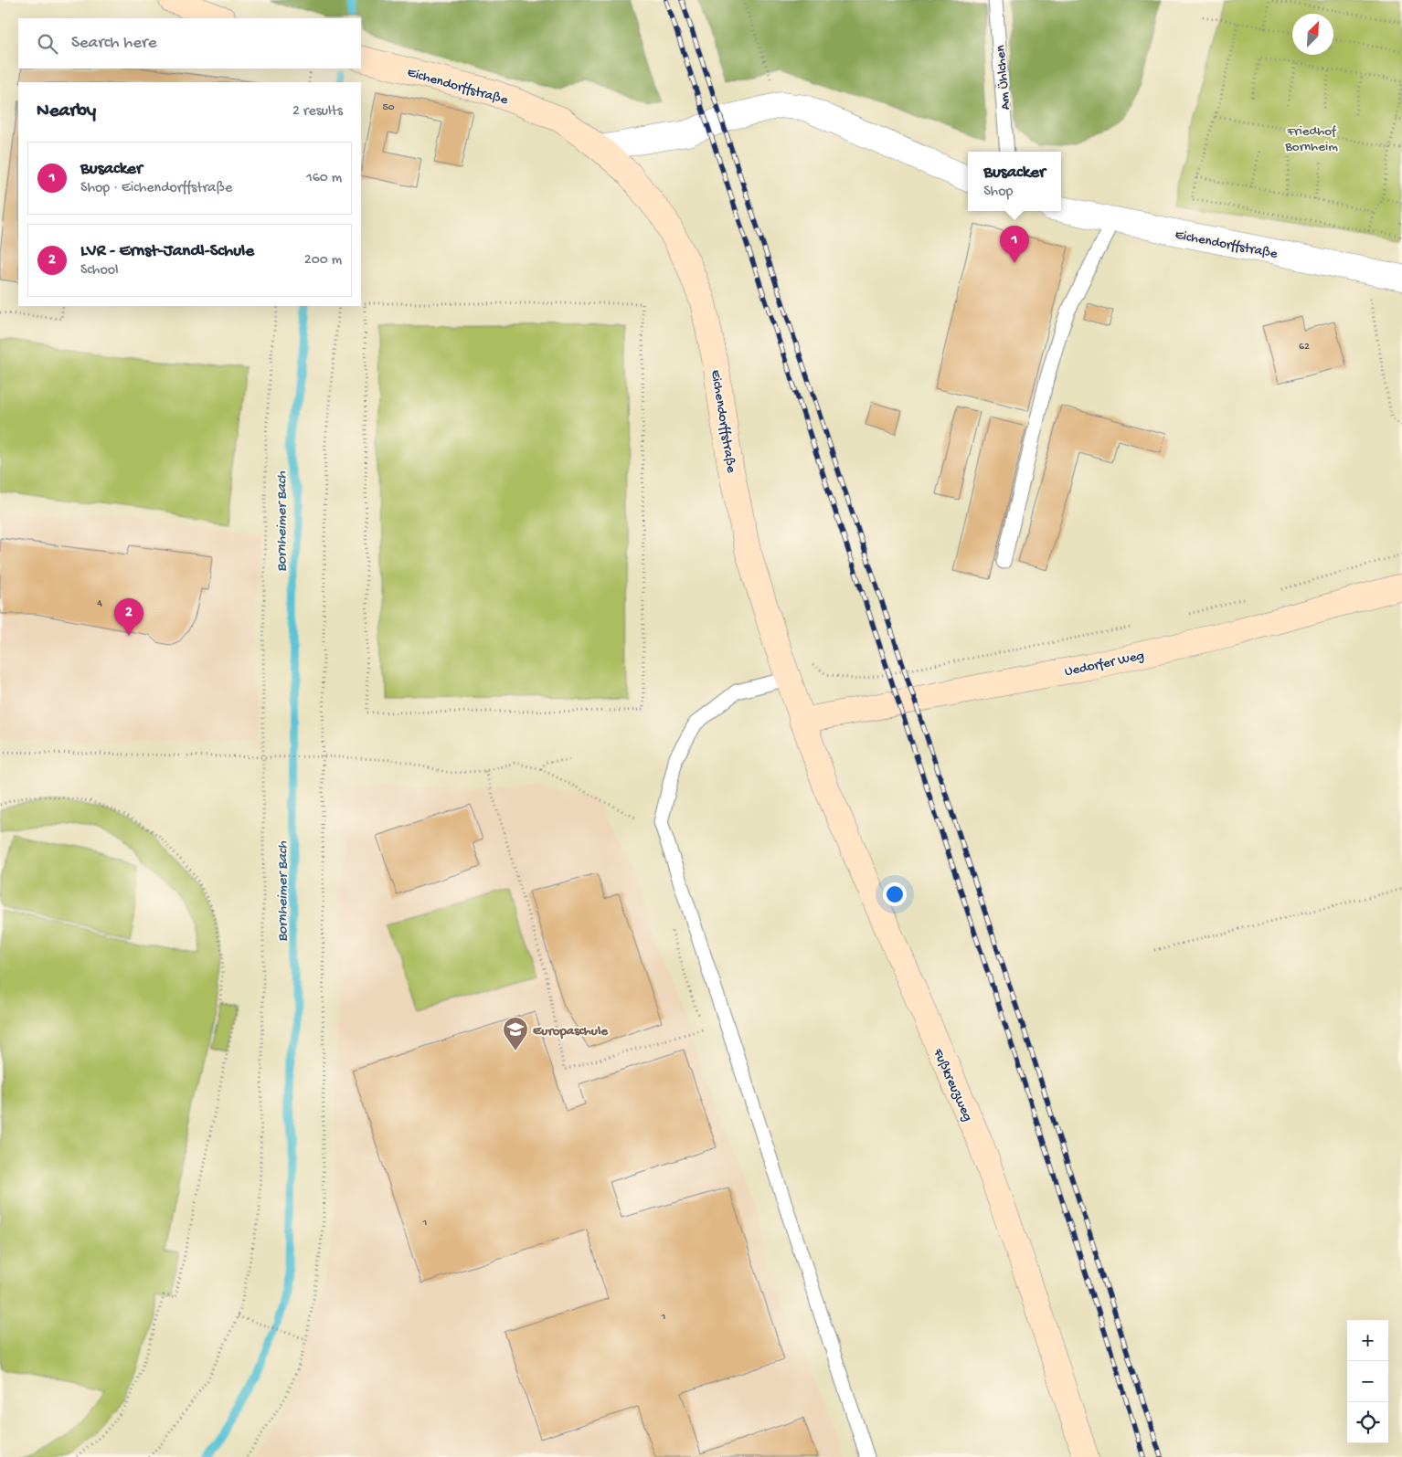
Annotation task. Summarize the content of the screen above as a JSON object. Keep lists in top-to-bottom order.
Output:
{
  "streets": {
    "street": ["Eichendorffstraße", "Uedorfer Weg", "Fußkreuzweg"],
    "lane": ["Am Ühlchen"]
  },
  "crossings": [
    ["Eichendorffstraße", "Uedorfer Weg"],
    ["Eichendorffstraße", "Fußkreuzweg"],
    ["Uedorfer Weg", "Fußkreuzweg"]
  ],
  "water": ["Bornheimer Bach"],
  "parks": ["Friedhof Bornheim"],
  "places": {
    "school or university": ["Europaschule"]
  },
  "house_numbers": [
    "50",
    "62",
    "4",
    "1",
    "1"
  ],
  "north": "top right",
  "page": {
    "search": "Search here",
    "heading": ["Nearby", "2 results"],
    "list": [
      {
        "mark": "1",
        "name": "Busacker",
        "note": "Shop · Eichendorffstraße",
        "value": "160 m"
      },
      {
        "mark": "2",
        "name": "LVR - Ernst-Jandl-Schule",
        "note": "School",
        "value": "200 m"
      }
    ],
    "popup": ["Busacker", "Shop"],
    "pins": ["1", "2"],
    "map_buttons": ["+", "−"]
  }
}
